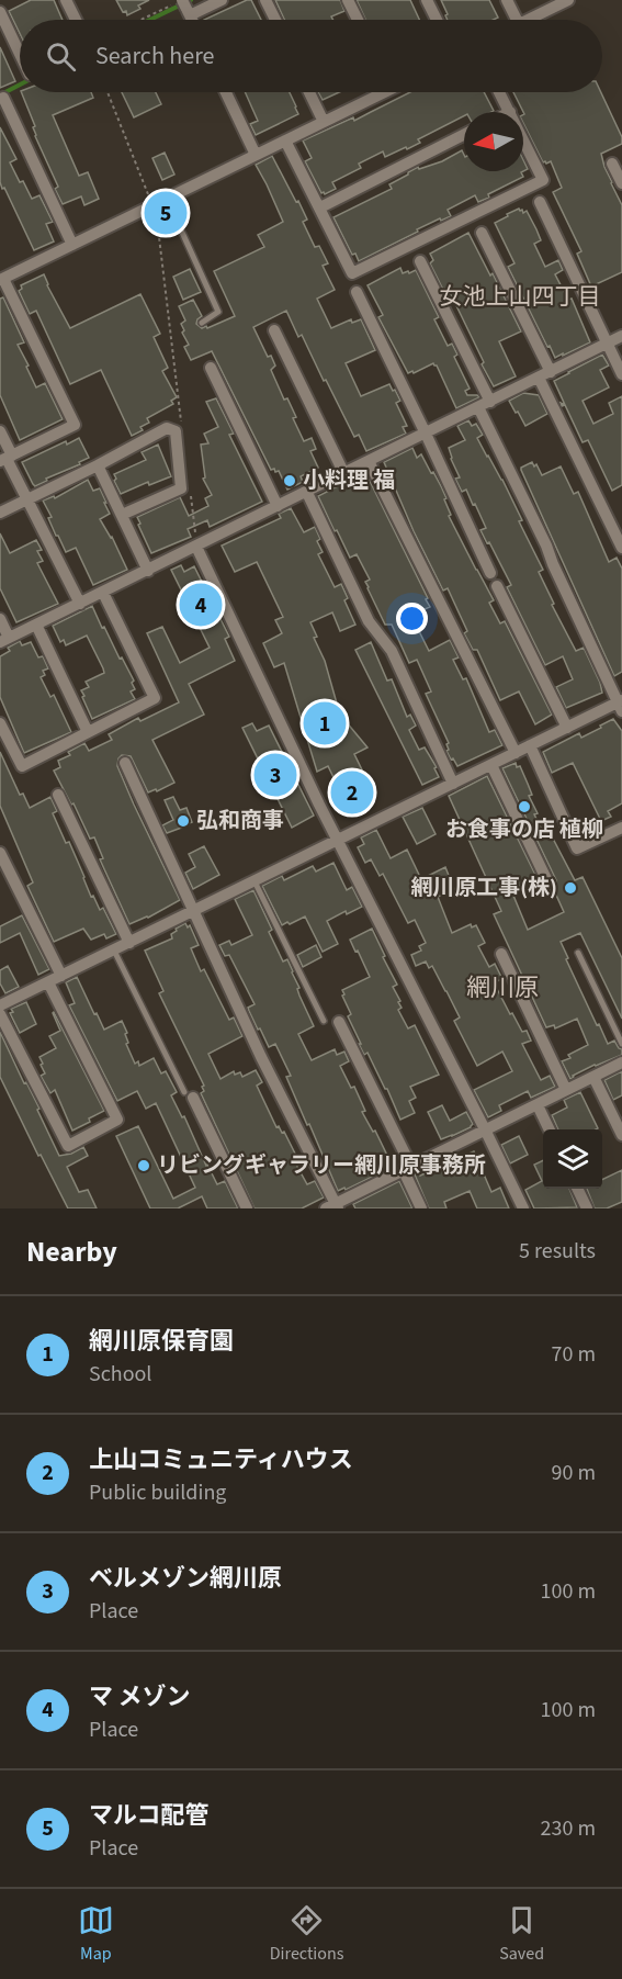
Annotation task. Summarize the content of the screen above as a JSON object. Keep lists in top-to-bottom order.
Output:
{
  "districts": ["女池上山四丁目", "網川原"],
  "places": [
    "小料理 福",
    "お食事の店 植柳",
    "弘和商事",
    "網川原工事(株)",
    "リビングギャラリー網川原事務所"
  ],
  "north": "left",
  "page": {
    "search": "Search here",
    "pins": [
      "5",
      "4",
      "1",
      "3",
      "2"
    ],
    "heading": ["Nearby", "5 results"],
    "list": [
      {
        "mark": "1",
        "name": "網川原保育園",
        "note": "School",
        "value": "70 m"
      },
      {
        "mark": "2",
        "name": "上山コミュニティハウス",
        "note": "Public building",
        "value": "90 m"
      },
      {
        "mark": "3",
        "name": "ベルメゾン網川原",
        "note": "Place",
        "value": "100 m"
      },
      {
        "mark": "4",
        "name": "マ メゾン",
        "note": "Place",
        "value": "100 m"
      },
      {
        "mark": "5",
        "name": "マルコ配管",
        "note": "Place",
        "value": "230 m"
      }
    ],
    "nav": ["Map", "Directions", "Saved"]
  }
}
